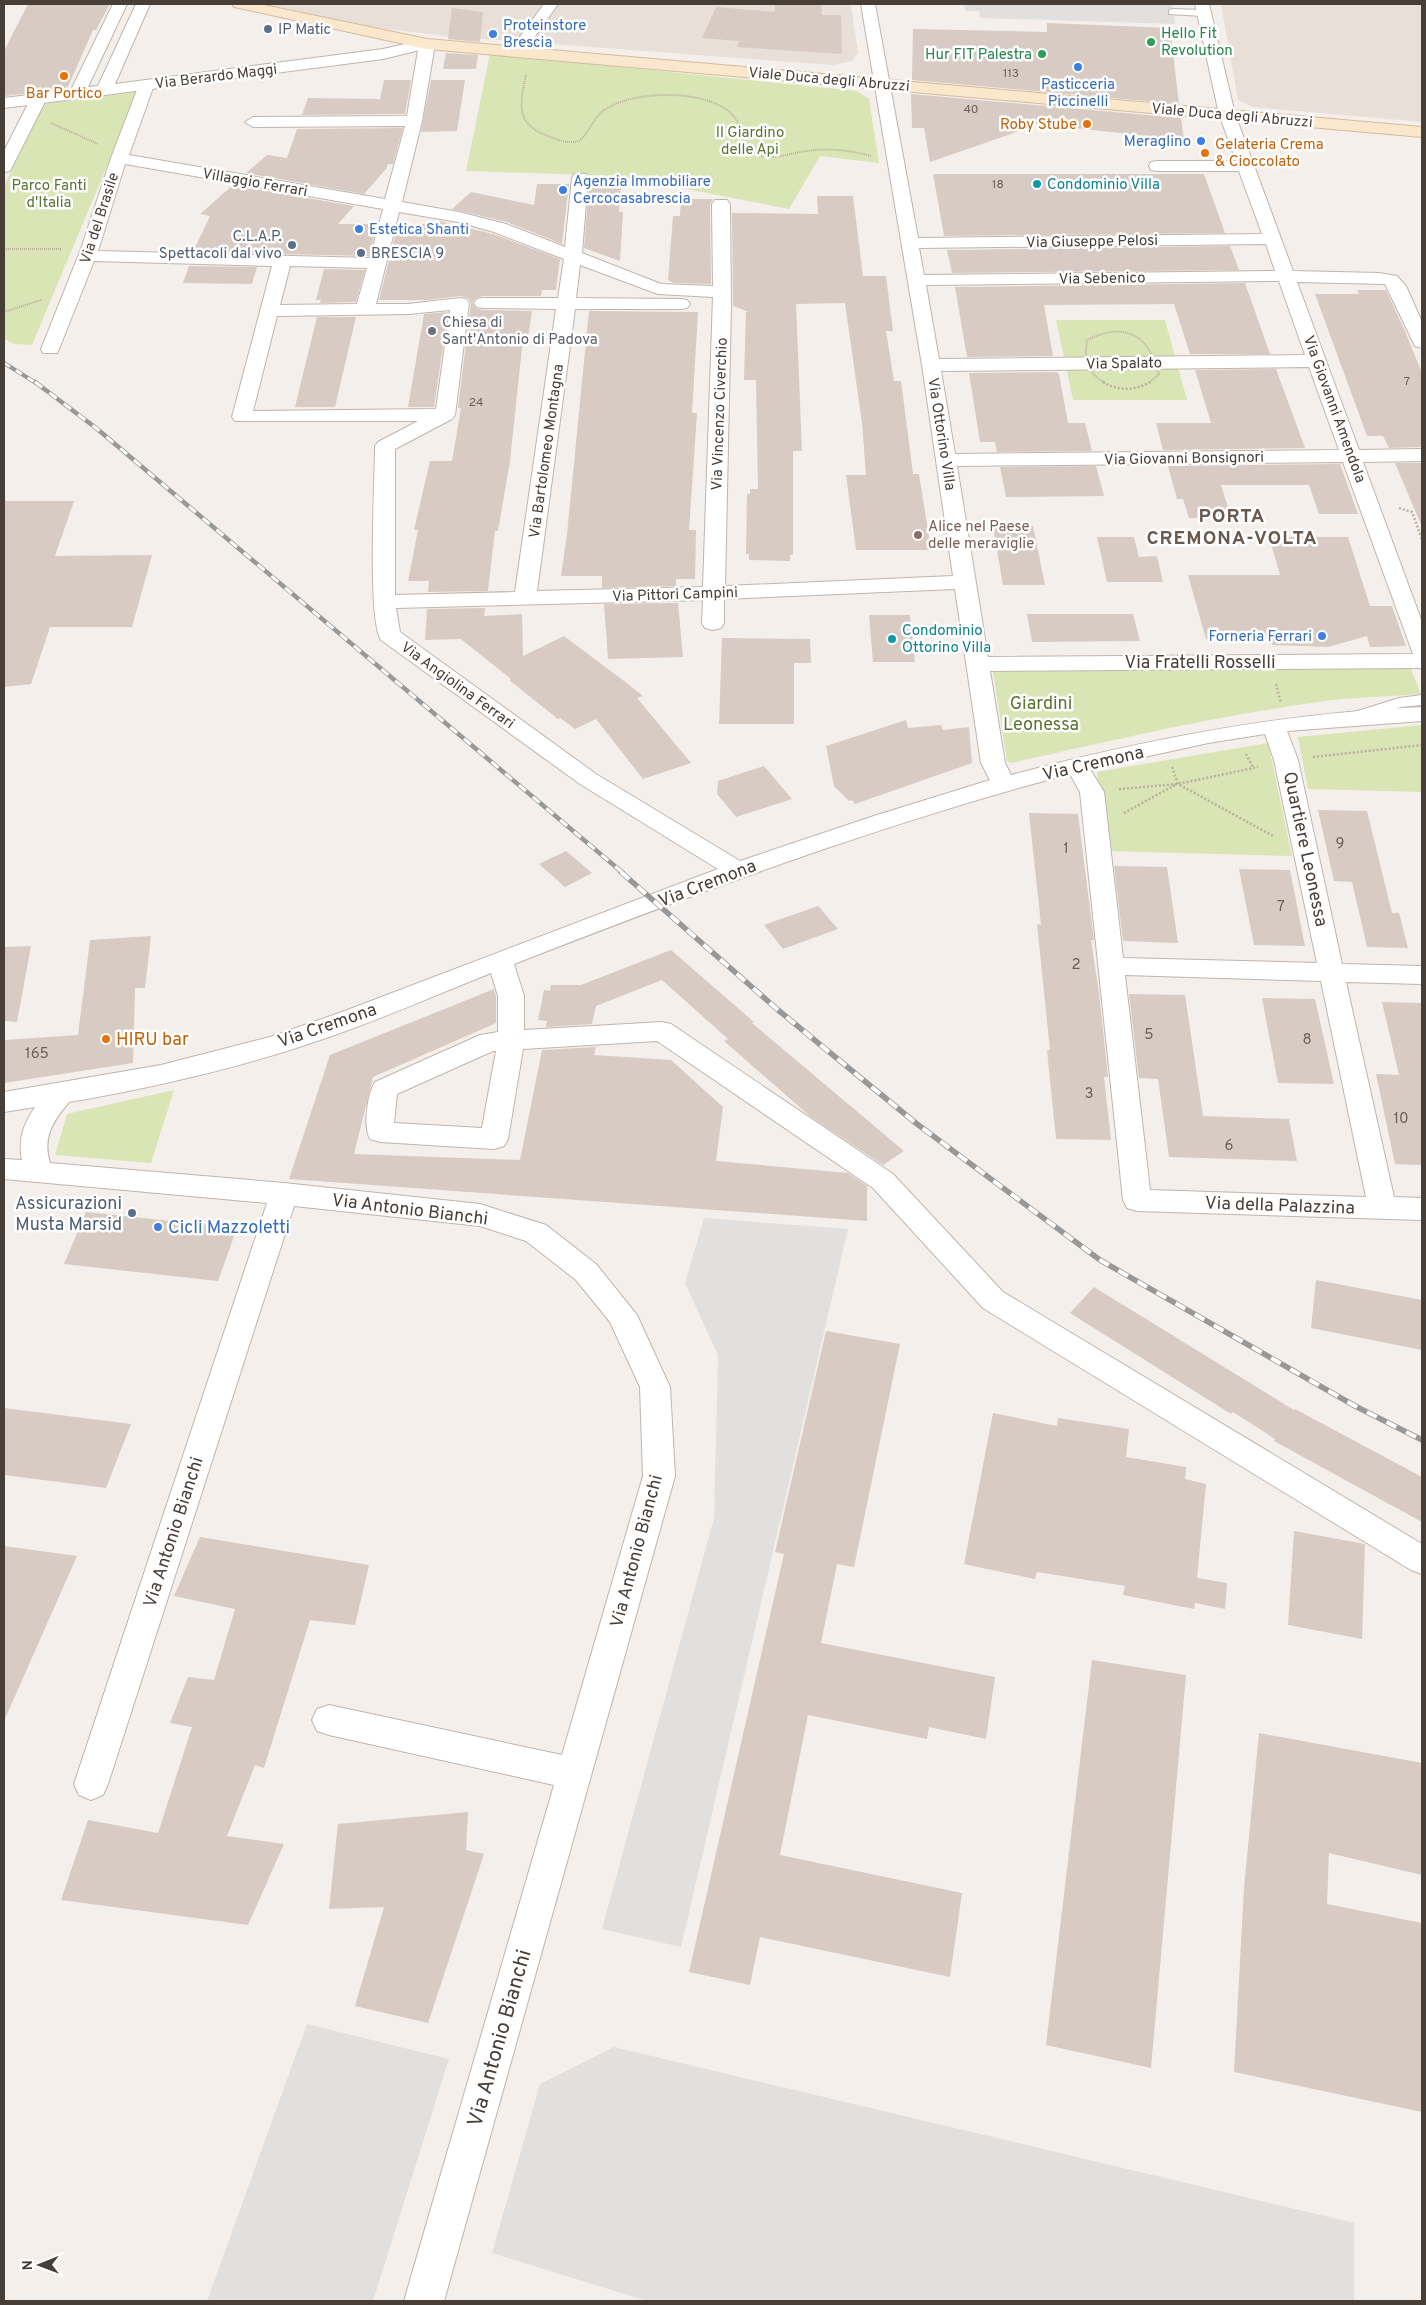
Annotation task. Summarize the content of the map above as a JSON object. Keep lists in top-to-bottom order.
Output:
{
  "streets": {
    "main road": ["Viale Duca degli Abruzzi"],
    "street": [
      "Via Berardo Maggi",
      "Villaggio Ferrari",
      "Via del Brasile",
      "Via Giuseppe Pelosi",
      "Via Sebenico",
      "Via Spalato",
      "Via Giovanni Amendola",
      "Via Vincenzo Civerchio",
      "Via Ottorino Villa",
      "Via Bartolomeo Montagna",
      "Via Giovanni Bonsignori",
      "Via Pittori Campini",
      "Via Fratelli Rosselli",
      "Via Angiolina Ferrari",
      "Via Cremona",
      "Quartiere Leonessa",
      "Via della Palazzina",
      "Via Antonio Bianchi"
    ]
  },
  "crossings": [
    ["Via Berardo Maggi", "Viale Duca degli Abruzzi"],
    ["Via Berardo Maggi", "Via del Brasile"],
    ["Viale Duca degli Abruzzi", "Via Giovanni Amendola"],
    ["Viale Duca degli Abruzzi", "Via Ottorino Villa"],
    ["Villaggio Ferrari", "Via del Brasile"],
    ["Villaggio Ferrari", "Via Bartolomeo Montagna"],
    ["Via Giuseppe Pelosi", "Via Giovanni Amendola"],
    ["Via Giuseppe Pelosi", "Via Ottorino Villa"],
    ["Via Sebenico", "Via Giovanni Amendola"],
    ["Via Sebenico", "Via Ottorino Villa"],
    ["Via Spalato", "Via Giovanni Amendola"],
    ["Via Spalato", "Via Ottorino Villa"],
    ["Via Giovanni Amendola", "Via Giovanni Bonsignori"],
    ["Via Vincenzo Civerchio", "Via Pittori Campini"],
    ["Via Ottorino Villa", "Via Giovanni Bonsignori"],
    ["Via Ottorino Villa", "Via Pittori Campini"],
    ["Via Ottorino Villa", "Via Fratelli Rosselli"],
    ["Via Ottorino Villa", "Via Cremona"],
    ["Via Bartolomeo Montagna", "Via Pittori Campini"],
    ["Via Pittori Campini", "Via Angiolina Ferrari"],
    ["Via Angiolina Ferrari", "Via Cremona"],
    ["Via Cremona", "Quartiere Leonessa"],
    ["Quartiere Leonessa", "Via della Palazzina"]
  ],
  "districts": ["PORTA CREMONA-VOLTA"],
  "parks": ["Il Giardino delle Api", "Parco Fanti d'Italia", "Giardini Leonessa"],
  "places": [
    "IP Matic",
    "Proteinstore Brescia",
    "Hello Fit Revolution",
    "Hur FIT Palestra",
    "Pasticceria Piccinelli",
    "Bar Portico",
    "Roby Stube",
    "Meraglino",
    "Gelateria Crema & Cioccolato",
    "Condominio Villa",
    "Agenzia Immobiliare Cercocasabrescia",
    "Estetica Shanti",
    "C.L.A.P. Spettacoli dal vivo",
    "BRESCIA 9",
    "Chiesa di Sant'Antonio di Padova",
    "Alice nel Paese delle meraviglie",
    "Forneria Ferrari",
    "Condominio Ottorino Villa",
    "HIRU bar",
    "Assicurazioni Musta Marsid",
    "Cicli Mazzoletti"
  ],
  "house_numbers": [
    "113",
    "40",
    "18",
    "7",
    "24",
    "9",
    "1",
    "7",
    "2",
    "5",
    "8",
    "165",
    "3",
    "10",
    "6"
  ],
  "north": "left"
}
